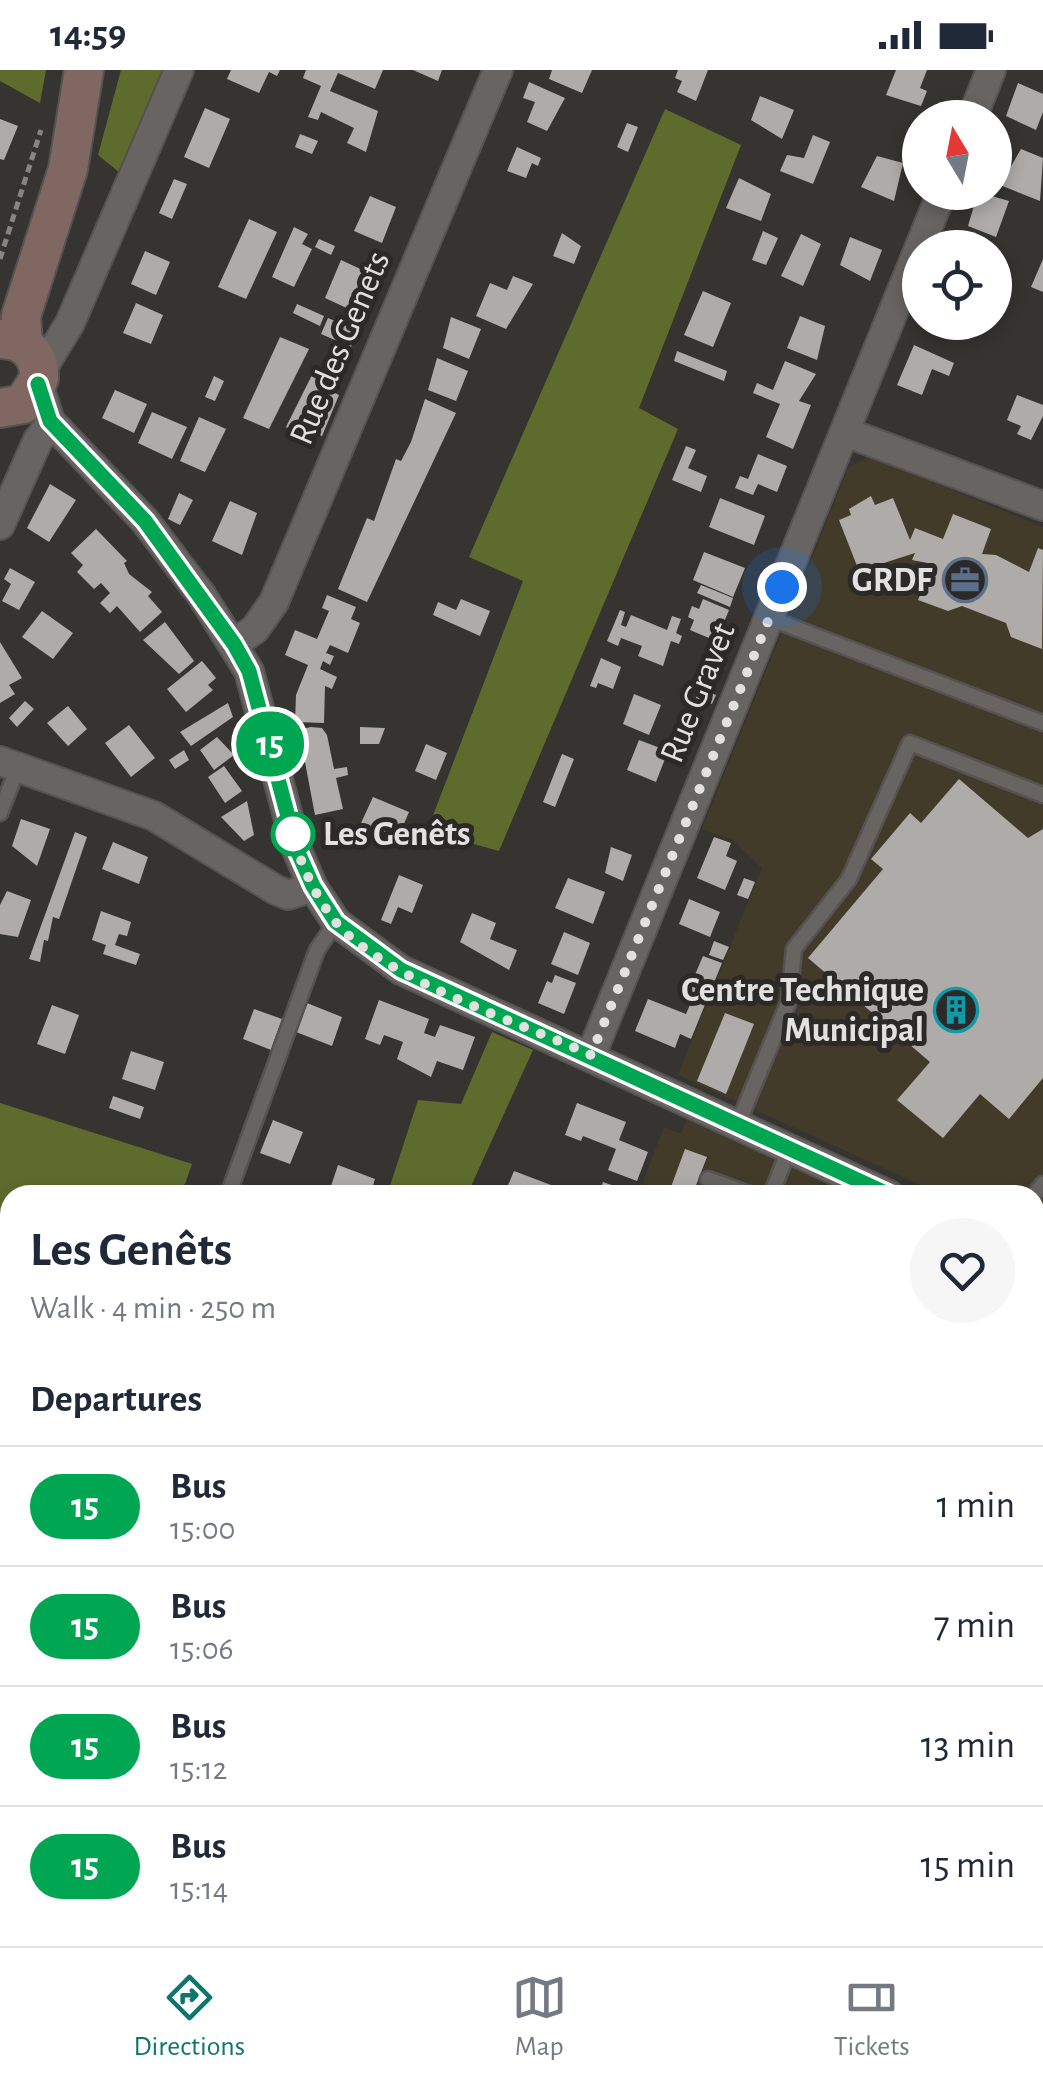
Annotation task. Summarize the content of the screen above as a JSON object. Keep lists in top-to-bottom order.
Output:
{
  "streets": {
    "street": ["Rue des Genets", "Rue Gravet"]
  },
  "places": {
    "office": ["GRDF"],
    "other": ["Les Genêts"],
    "building": ["Centre Technique Municipal"]
  },
  "lines": ["bus line 15"],
  "north": "top",
  "page": {
    "status": "14:59",
    "on_map": "15",
    "heading": [
      ["Les Genêts", "Walk · 4 min · 250 m"],
      "Departures"
    ],
    "list": [
      {
        "mark": "15",
        "name": "Bus",
        "note": "15:00",
        "value": "1 min"
      },
      {
        "mark": "15",
        "name": "Bus",
        "note": "15:06",
        "value": "7 min"
      },
      {
        "mark": "15",
        "name": "Bus",
        "note": "15:12",
        "value": "13 min"
      },
      {
        "mark": "15",
        "name": "Bus",
        "note": "15:14",
        "value": "15 min"
      }
    ],
    "tabs": ["Directions", "Map", "Tickets"]
  }
}
